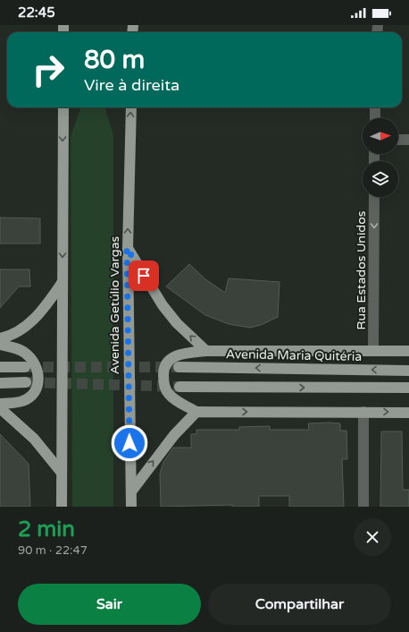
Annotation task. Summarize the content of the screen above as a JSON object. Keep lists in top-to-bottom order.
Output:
{
  "streets": {
    "main road": ["Avenida Getúlio Vargas", "Avenida Maria Quitéria"],
    "street": ["Rua Estados Unidos"]
  },
  "one_way": ["Rua Estados Unidos"],
  "north": "right",
  "page": {
    "status": "22:45",
    "turn": ["80 m", "Vire à direita"],
    "heading": ["2 min", "90 m · 22:47"],
    "buttons": ["Sair", "Compartilhar"]
  }
}
